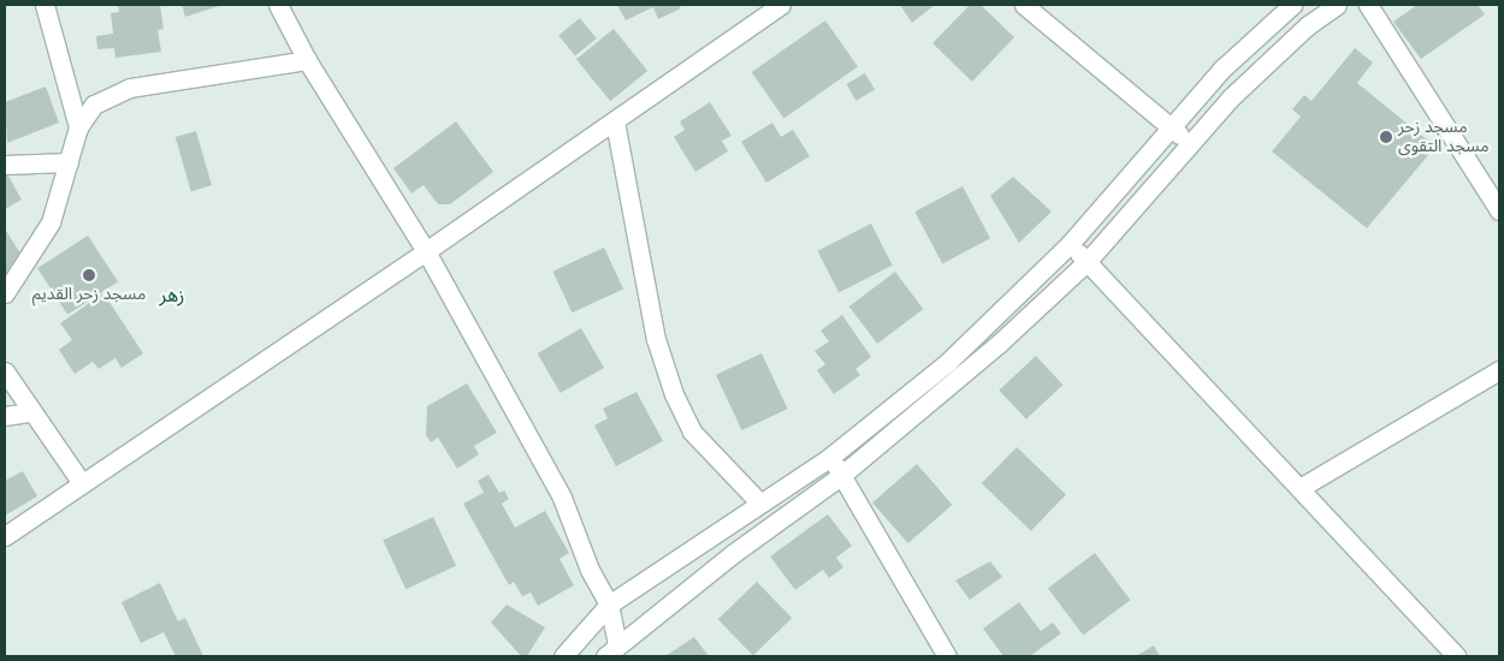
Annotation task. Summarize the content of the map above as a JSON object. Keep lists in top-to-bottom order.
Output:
{
  "districts": ["زهر"],
  "places": ["مسجد زحر مسجد التقوى", "مسجد زحر القديم"]
}
